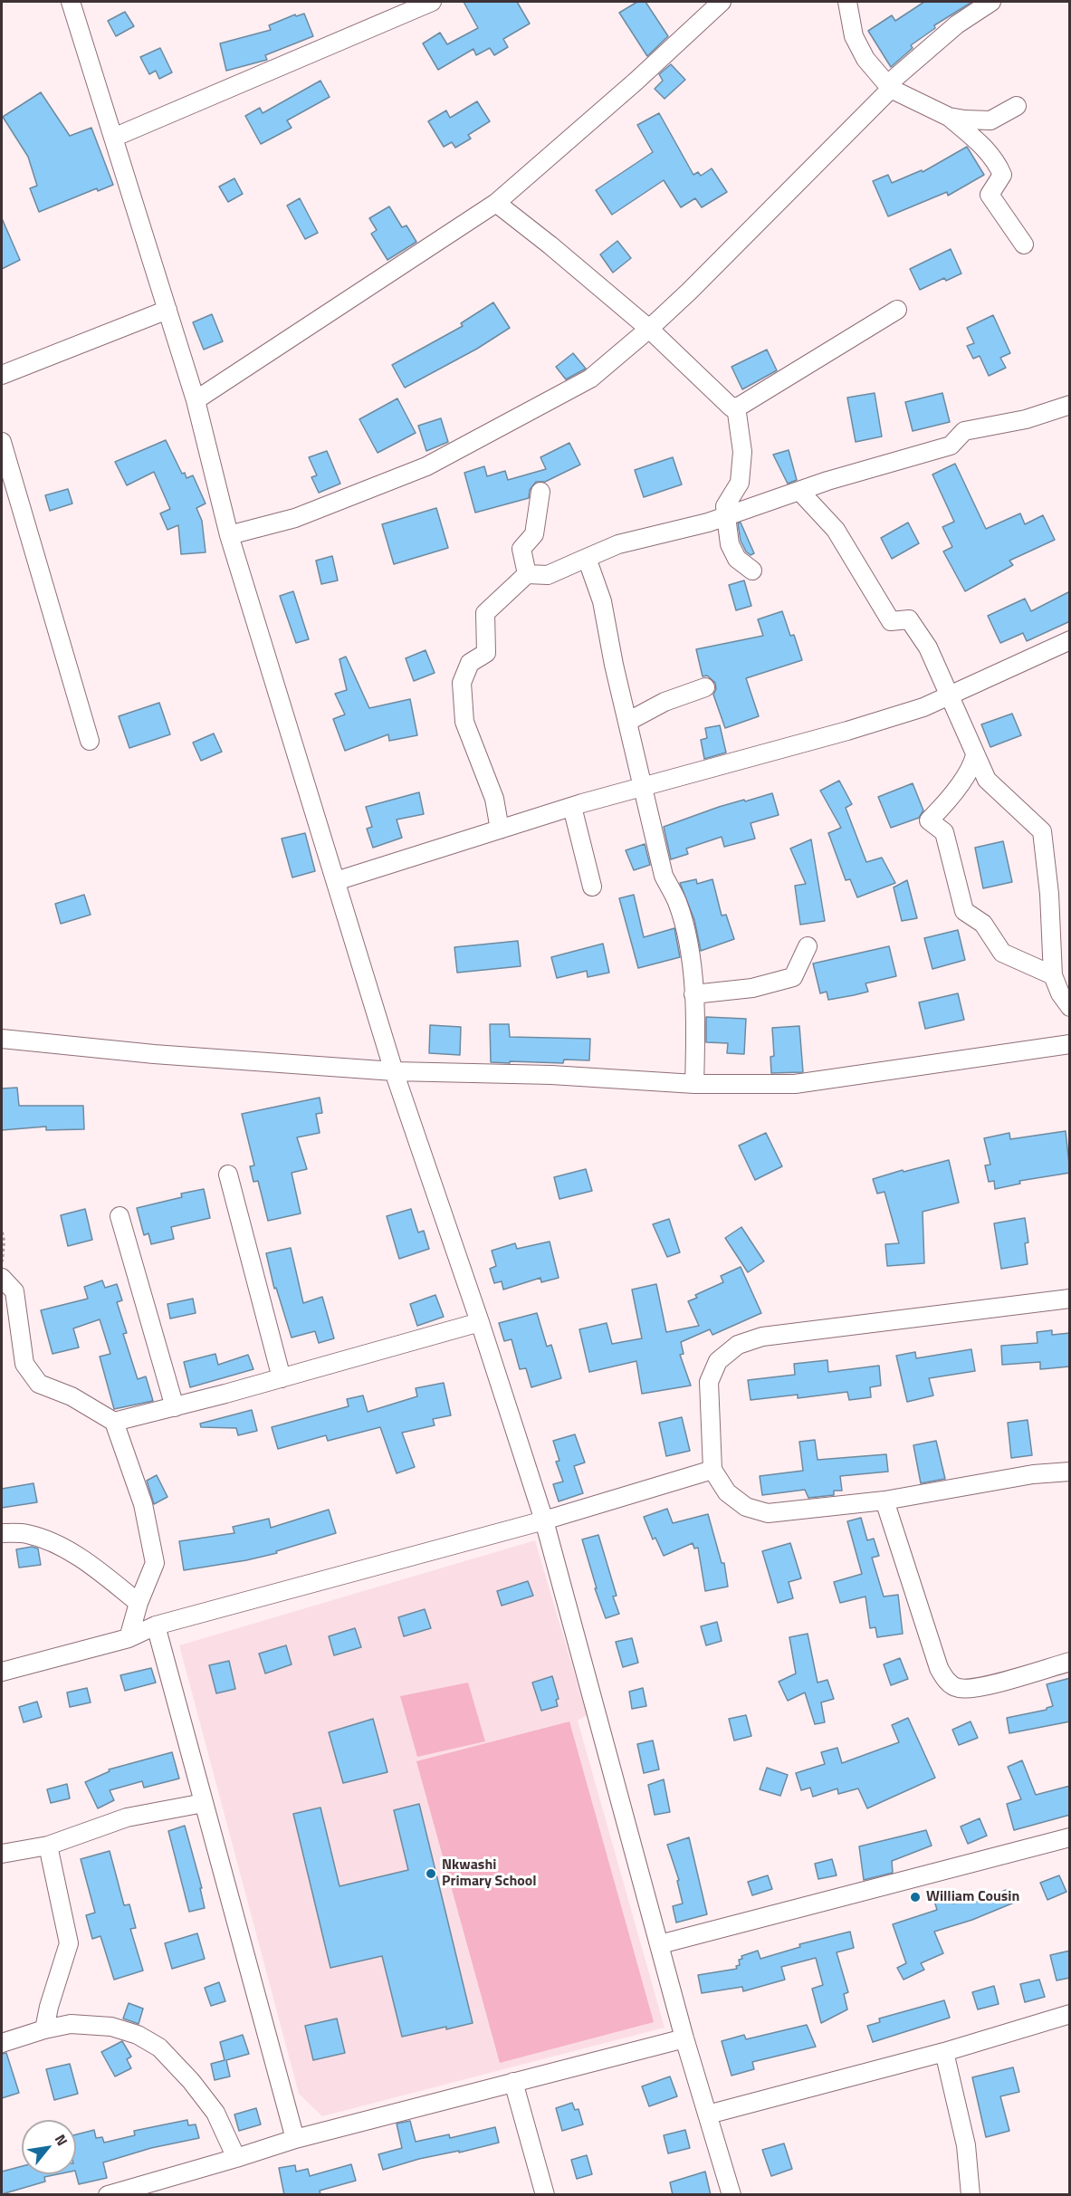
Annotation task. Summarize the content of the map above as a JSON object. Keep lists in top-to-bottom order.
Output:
{
  "places": ["Nkwashi Primary School", "William Cousin"],
  "north": "top right"
}
